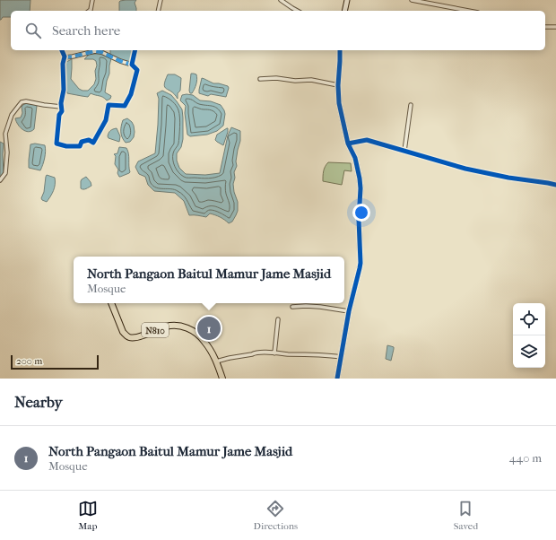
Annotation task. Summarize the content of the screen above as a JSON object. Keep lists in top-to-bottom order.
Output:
{
  "streets": {
    "highway": ["N810"]
  },
  "scale_bar": "200 m",
  "page": {
    "search": "Search here",
    "popup": ["North Pangaon Baitul Mamur Jame Masjid", "Mosque"],
    "pins": "1",
    "scale": "200 m",
    "heading": "Nearby",
    "list": [
      {
        "mark": "1",
        "name": "North Pangaon Baitul Mamur Jame Masjid",
        "note": "Mosque",
        "value": "440 m"
      }
    ],
    "nav": ["Map", "Directions", "Saved"]
  }
}
